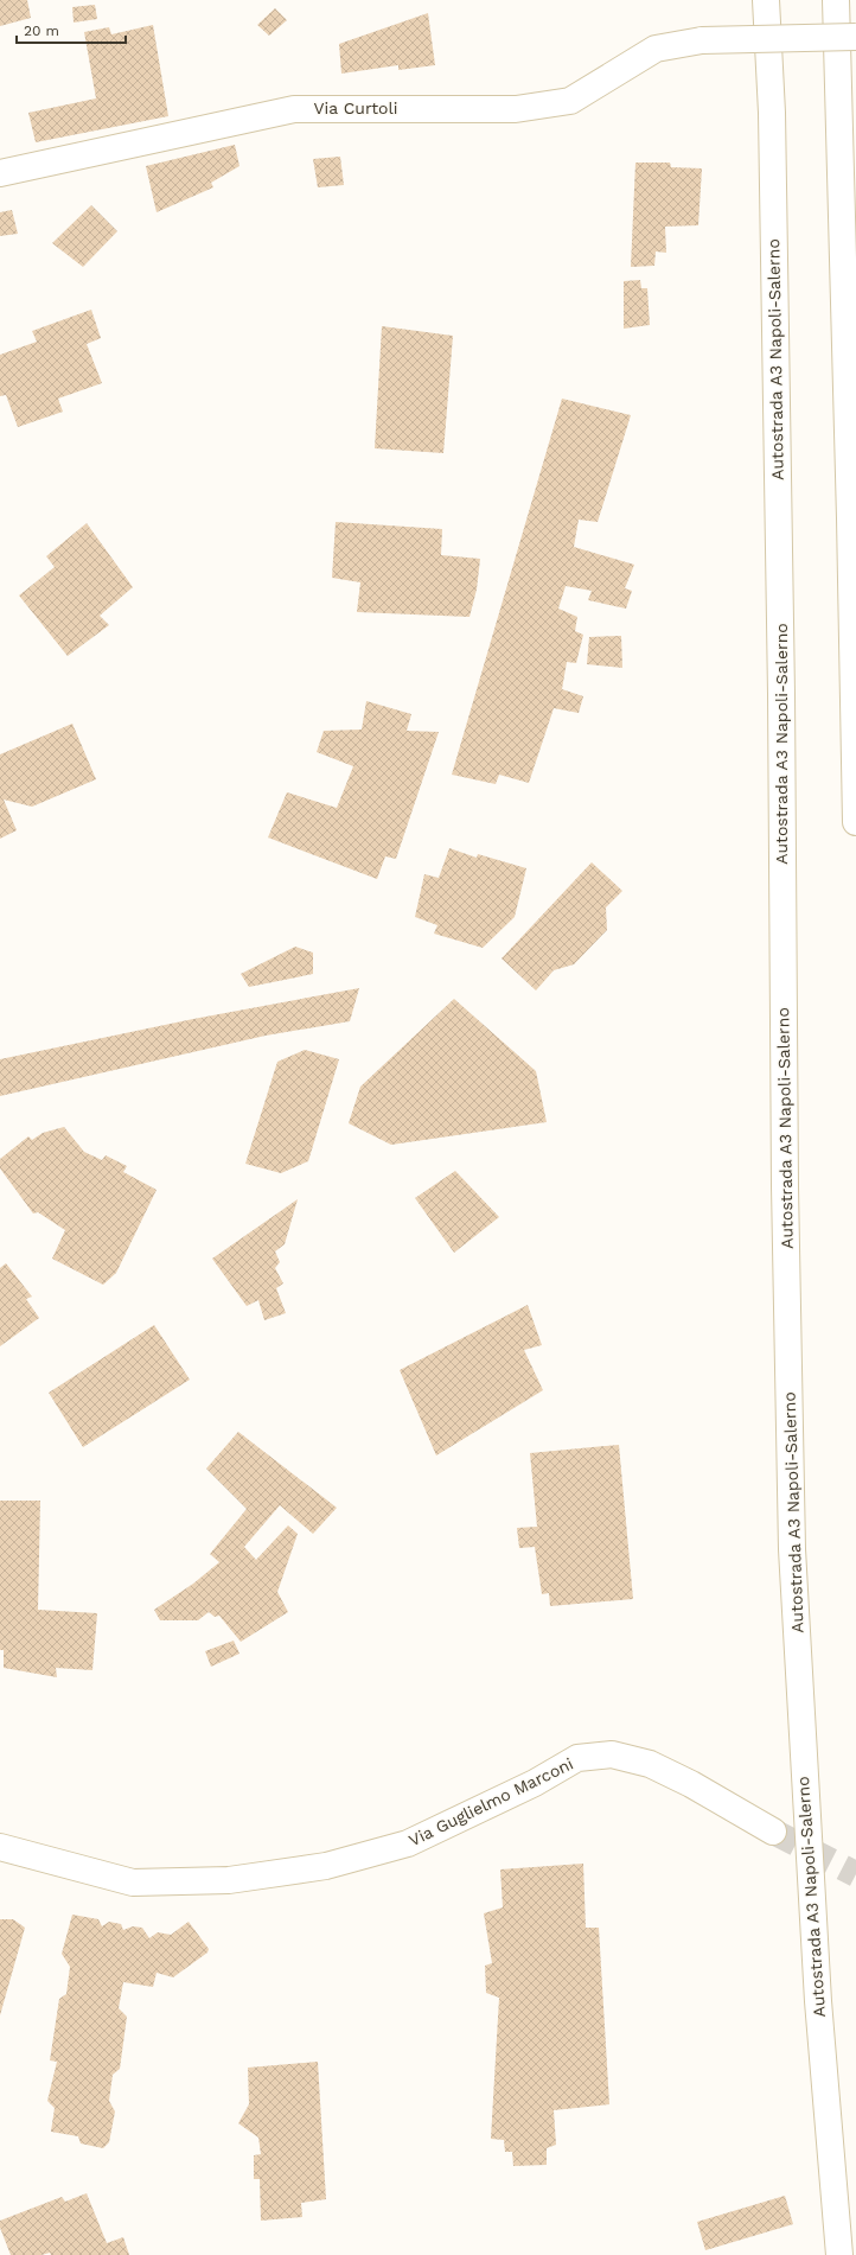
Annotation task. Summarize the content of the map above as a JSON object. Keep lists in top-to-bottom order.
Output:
{
  "streets": {
    "main road": ["Via Curtoli", "Autostrada A3 Napoli-Salerno", "Via Guglielmo Marconi"]
  },
  "scale_bar": "20 m"
}
